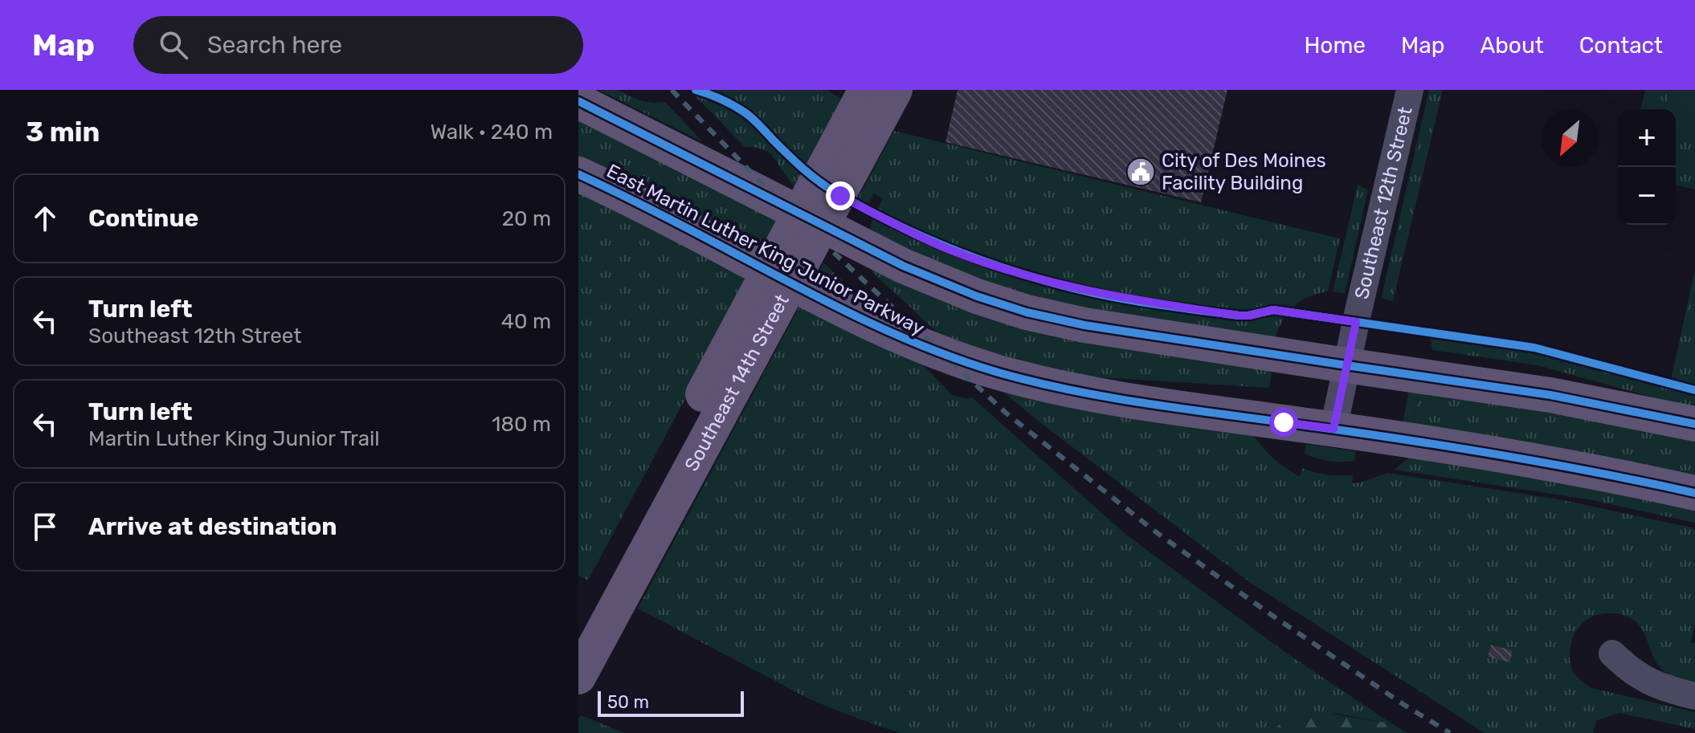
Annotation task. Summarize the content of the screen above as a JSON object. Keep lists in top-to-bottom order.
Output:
{
  "streets": {
    "main road": ["East Martin Luther King Junior Parkway", "Southeast 14th Street"],
    "street": ["Southeast 12th Street"]
  },
  "crossings": [
    ["Southeast 12th Street", "East Martin Luther King Junior Parkway"]
  ],
  "places": {
    "public building": ["City of Des Moines Facility Building"]
  },
  "scale_bar": "50 m",
  "north": "bottom left",
  "page": {
    "header": "Map",
    "search": "Search here",
    "nav": [
      "Home",
      "Map",
      "About",
      "Contact"
    ],
    "heading": ["3 min", "Walk · 240 m"],
    "map_buttons": ["+", "−"],
    "list": [
      ["Continue", "20 m"],
      ["Turn left", "Southeast 12th Street", "40 m"],
      ["Turn left", "Martin Luther King Junior Trail", "180 m"],
      "Arrive at destination"
    ],
    "scale": "50 m"
  }
}
